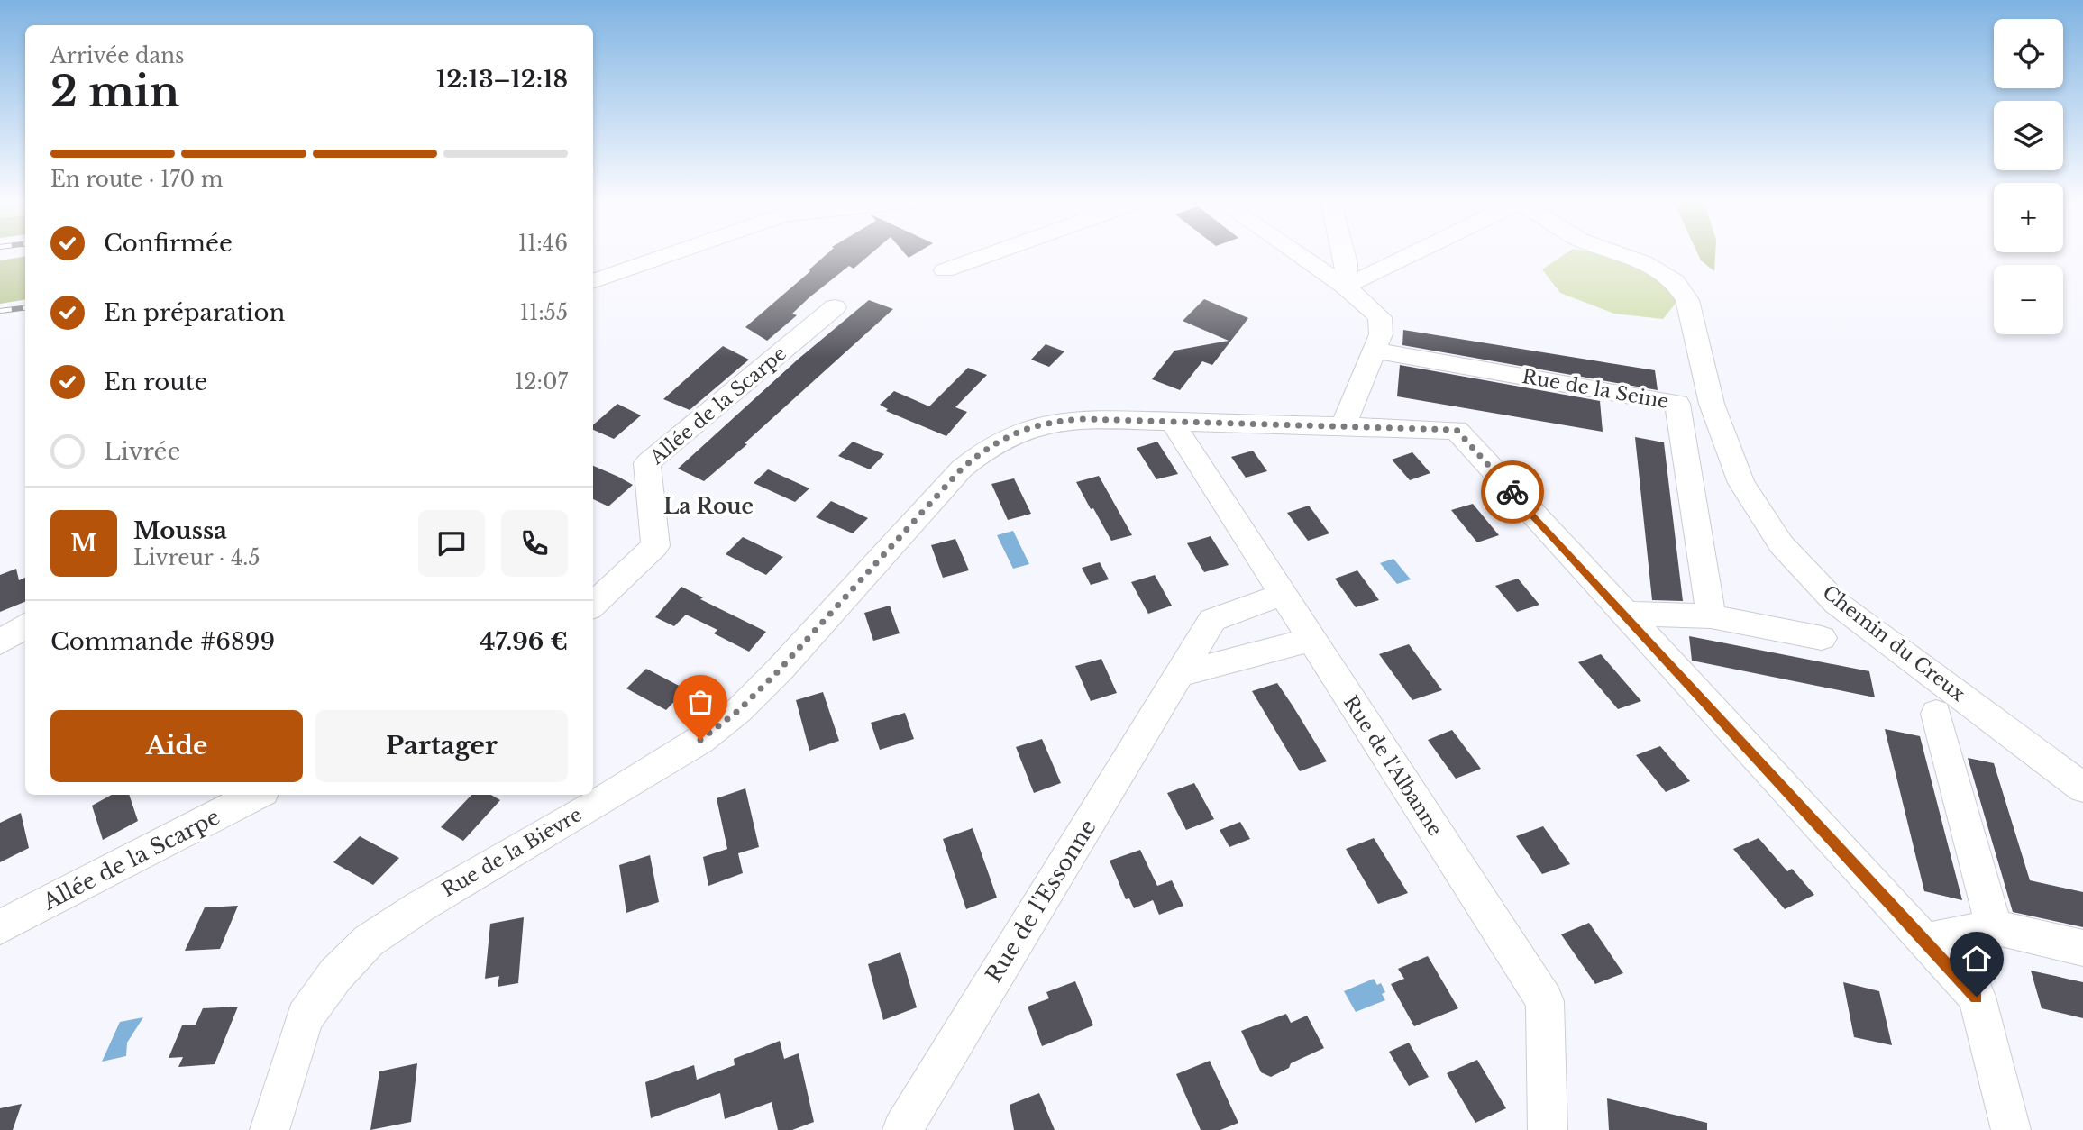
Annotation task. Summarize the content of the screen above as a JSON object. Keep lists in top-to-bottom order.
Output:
{
  "streets": {
    "street": [
      "Rue de la Seine",
      "Allée de la Scarpe",
      "Chemin du Creux",
      "Rue de l'Albanne",
      "Rue de la Bièvre",
      "Rue de l'Essonne"
    ]
  },
  "crossings": [
    ["Rue de l'Albanne", "Rue de la Bièvre"],
    ["Rue de l'Albanne", "Rue de l'Essonne"]
  ],
  "districts": ["La Roue"],
  "page": {
    "map_buttons": ["+", "−"],
    "heading": ["2 min", "Arrivée dans", "12:13–12:18"],
    "panel": [
      "Moussa",
      "Livreur · 4.5",
      "Commande #6899",
      "47.96 €"
    ],
    "bar": "En route · 170 m",
    "list": [
      ["Confirmée", "11:46"],
      ["En préparation", "11:55"],
      ["En route", "12:07"],
      "Livrée"
    ],
    "round": "M",
    "buttons": ["Aide", "Partager"]
  }
}
